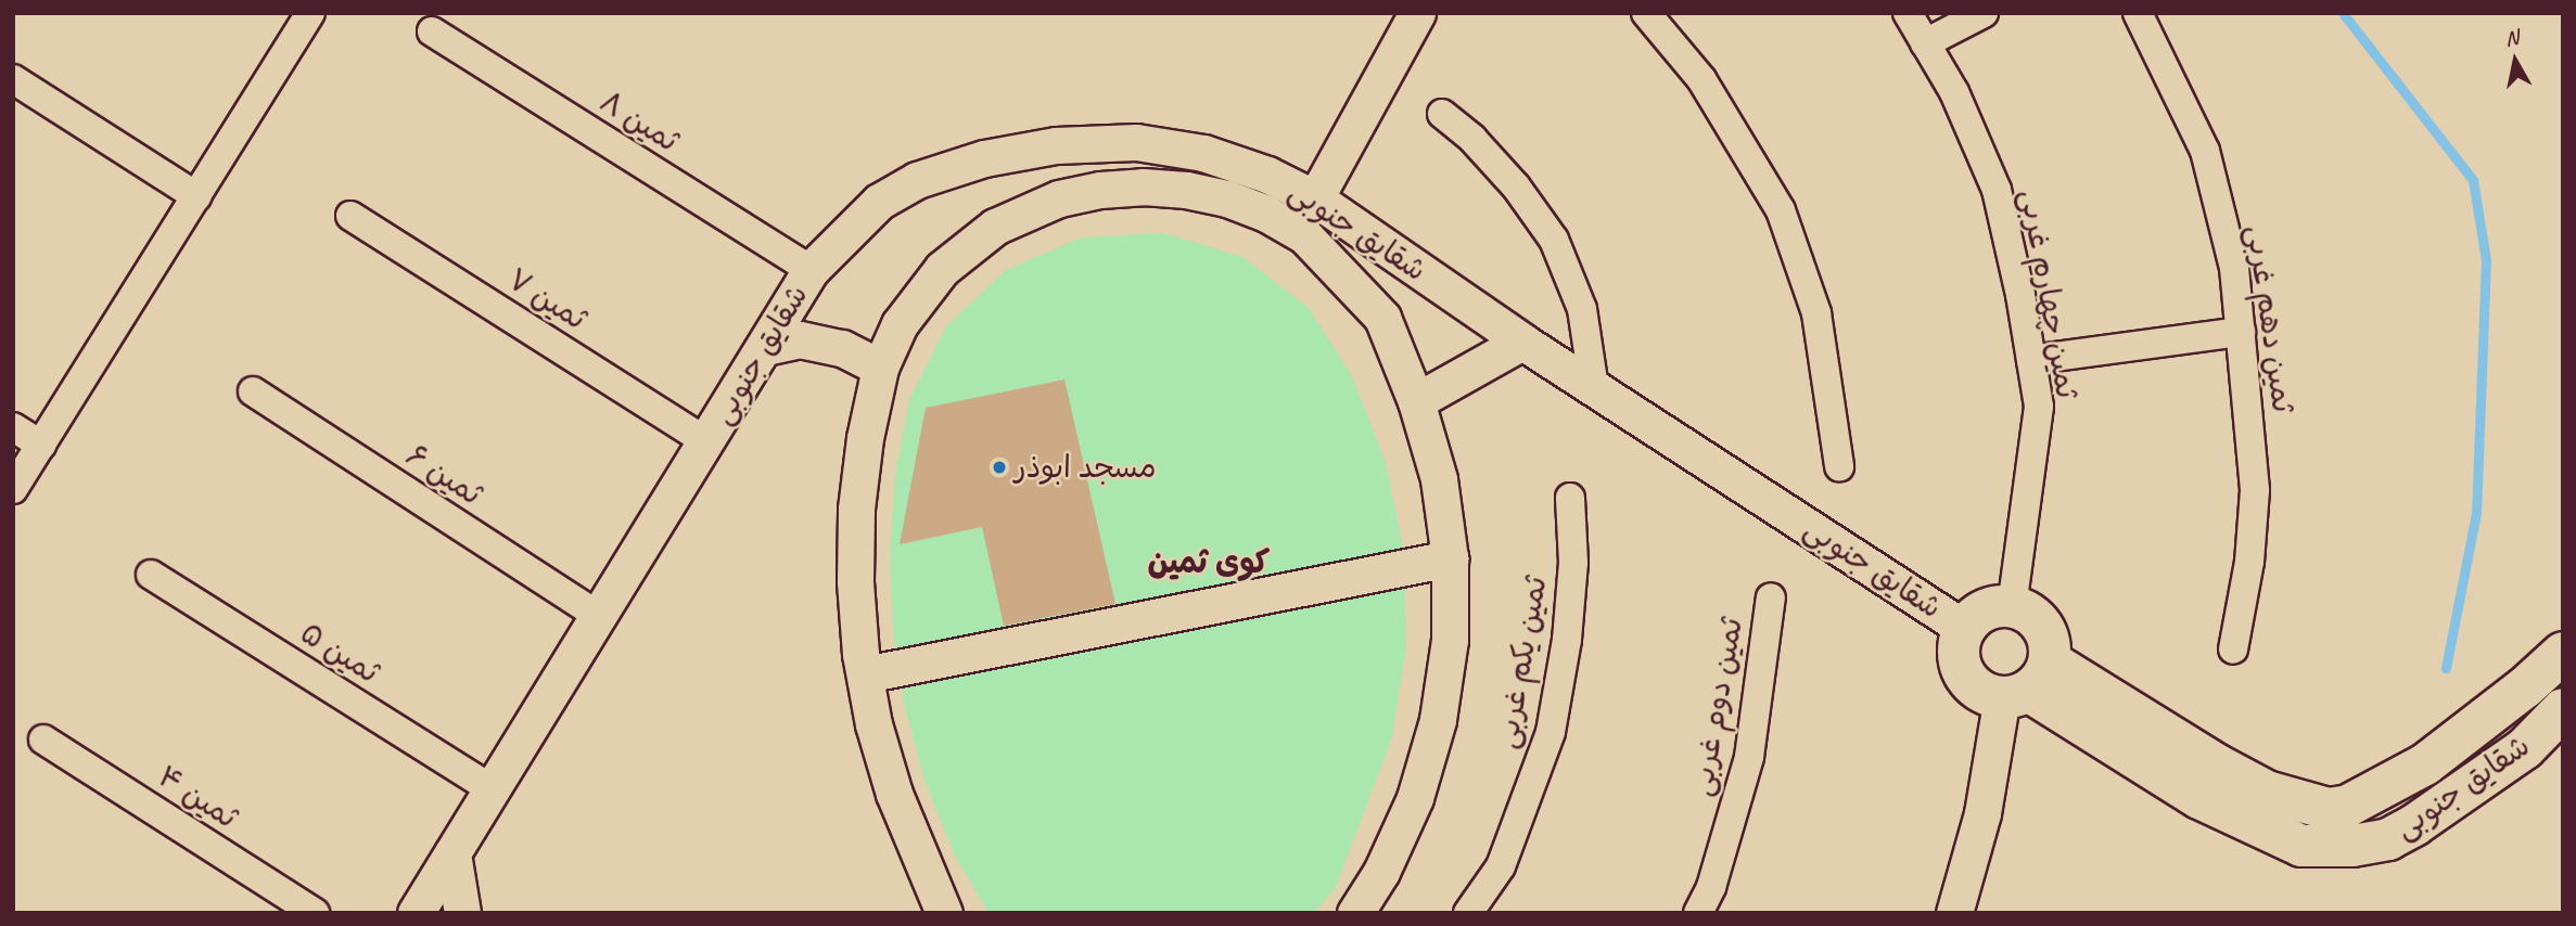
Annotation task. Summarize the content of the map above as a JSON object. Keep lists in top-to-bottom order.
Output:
{
  "streets": {
    "main road": ["شقایق جنوبی"],
    "street": [
      "ثمین ۸",
      "ثمین چهارم غربی",
      "ثمین ۷",
      "ثمین دهم غربی",
      "ثمین ۶",
      "ثمین ۵",
      "ثمین یکم غربی",
      "ثمین دوم غربی",
      "ثمین ۴"
    ]
  },
  "crossings": [
    ["ثمین ۸", "شقایق جنوبی"],
    ["شقایق جنوبی", "ثمین چهارم غربی"],
    ["شقایق جنوبی", "ثمین ۷"],
    ["شقایق جنوبی", "ثمین ۶"],
    ["شقایق جنوبی", "ثمین ۵"]
  ],
  "districts": ["کوی ثمین"],
  "places": ["مسجد ابوذر"],
  "north": "top"
}
